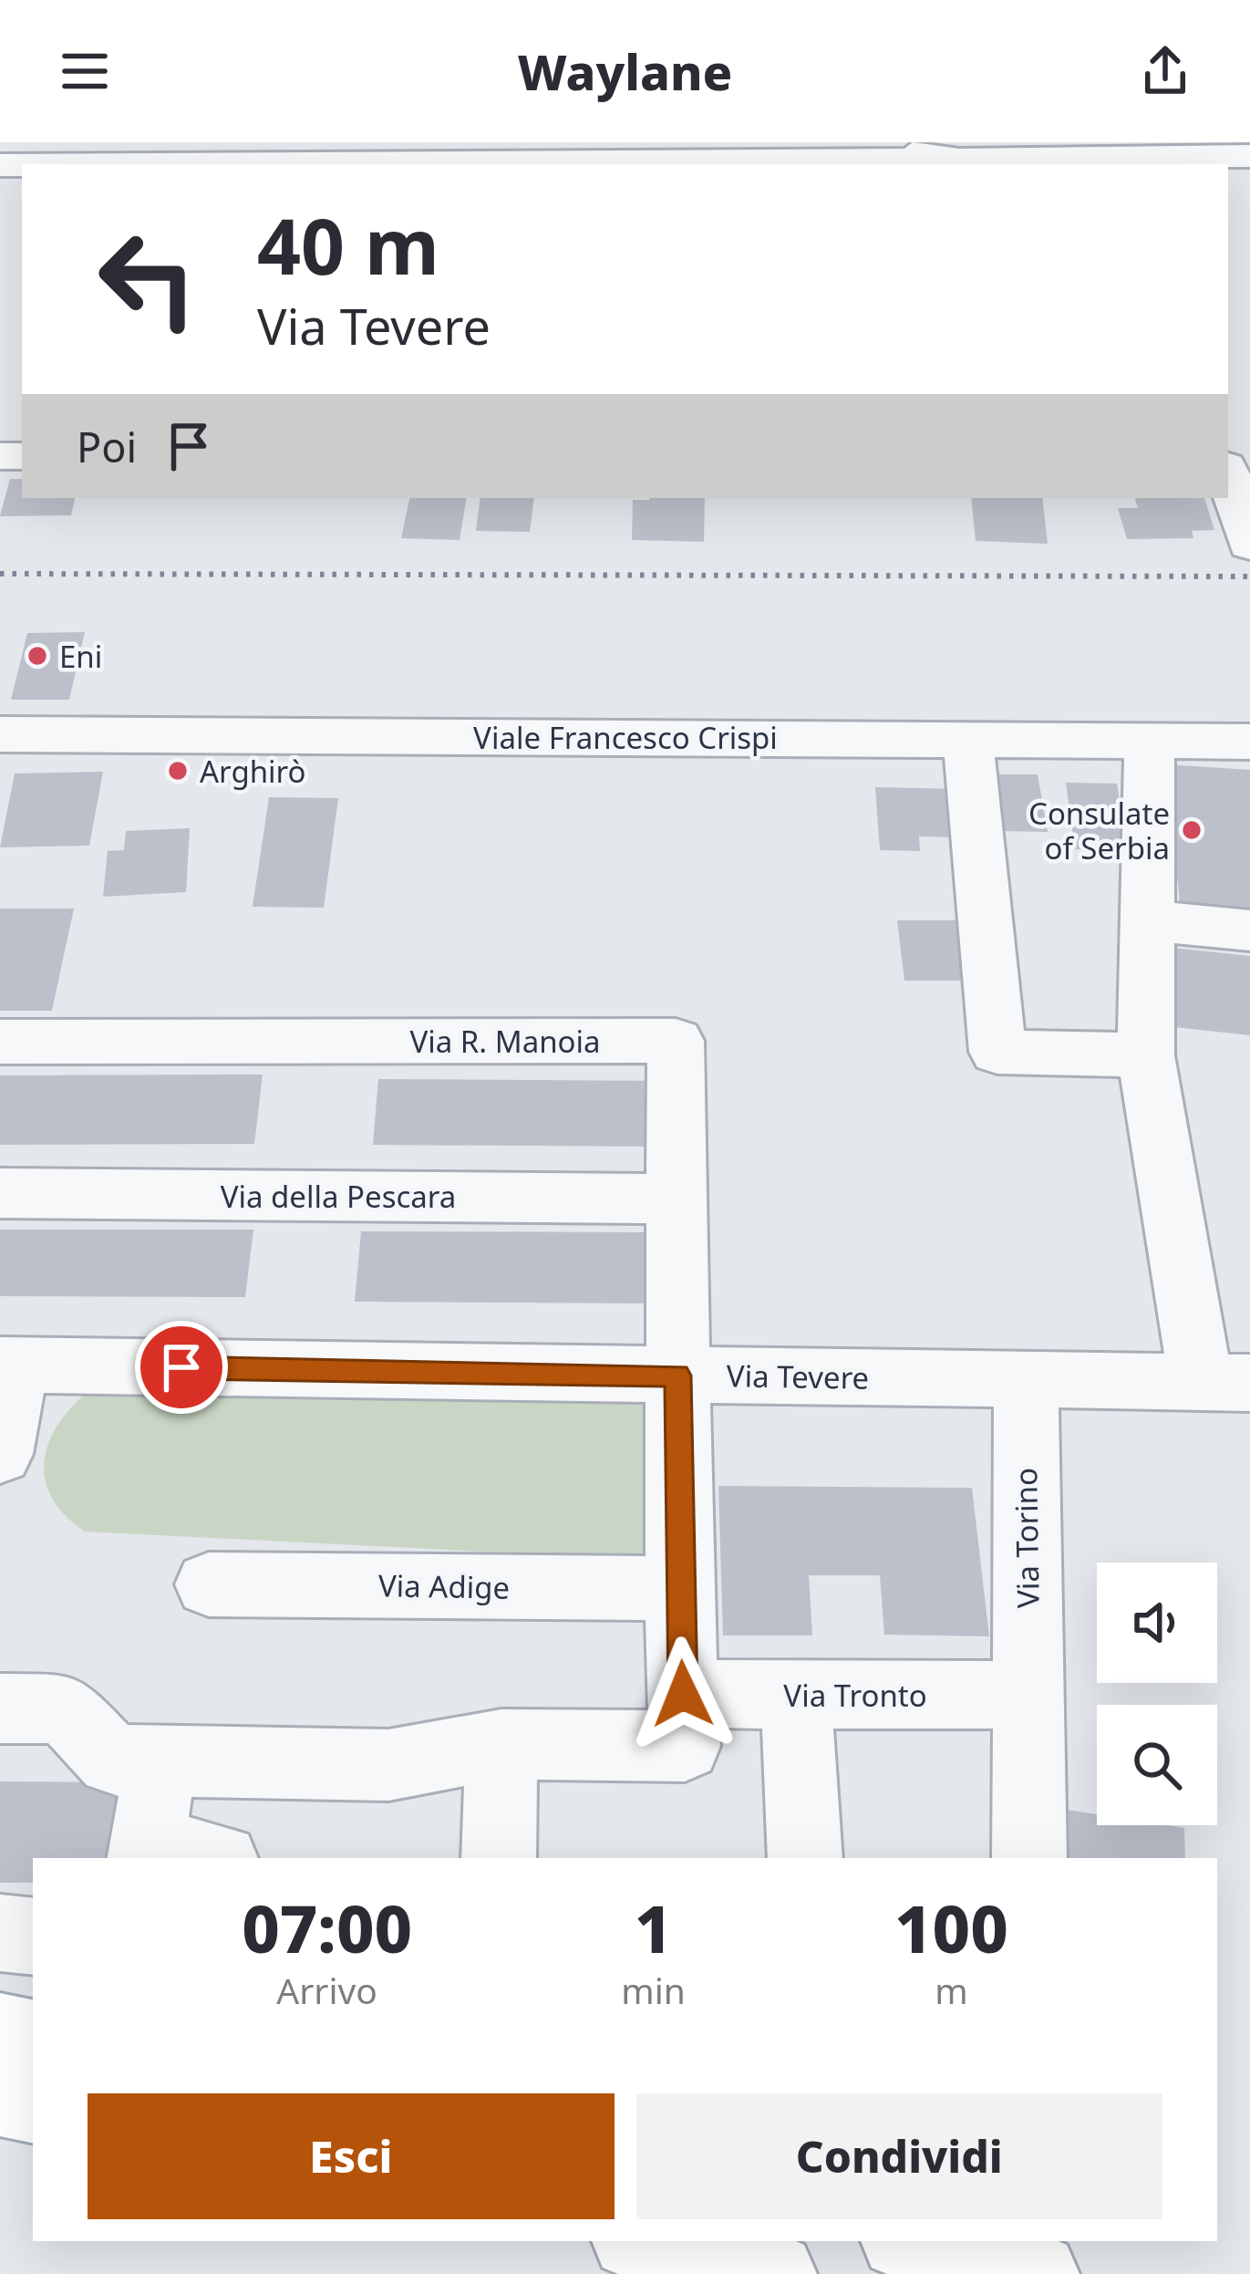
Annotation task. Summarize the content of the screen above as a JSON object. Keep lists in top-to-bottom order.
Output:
{
  "streets": {
    "street": [
      "Viale Francesco Crispi",
      "Via R. Manoia",
      "Via della Pescara",
      "Via Tevere",
      "Via Torino",
      "Via Adige",
      "Via Tronto"
    ]
  },
  "crossings": [
    ["Viale Francesco Crispi", "Via Tevere"],
    ["Via R. Manoia", "Via della Pescara"],
    ["Via R. Manoia", "Via Tevere"],
    ["Via R. Manoia", "Via Adige"],
    ["Via R. Manoia", "Via Tronto"],
    ["Via Tevere", "Via Torino"],
    ["Via Torino", "Via Tronto"]
  ],
  "places": ["Eni", "Arghirò", "Consulate of Serbia"],
  "page": {
    "header": "Waylane",
    "turn": ["40 m", "Via Tevere"],
    "then": "Poi",
    "eta": [
      "07:00",
      "Arrivo",
      "1",
      "min",
      "100",
      "m"
    ],
    "buttons": ["Esci", "Condividi"]
  }
}
